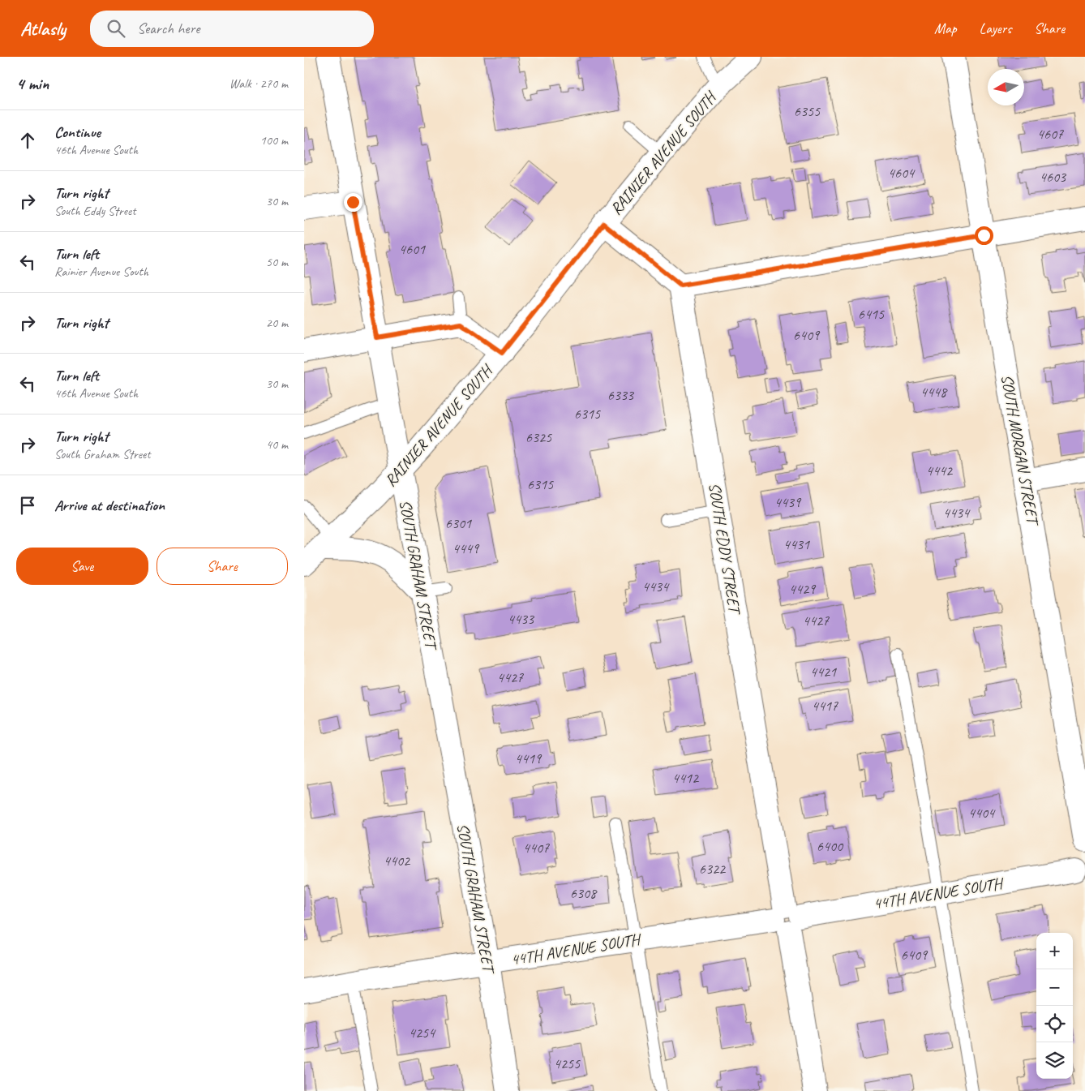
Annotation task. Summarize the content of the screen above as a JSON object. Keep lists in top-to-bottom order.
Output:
{
  "streets": {
    "street": [
      "RAINIER AVENUE SOUTH",
      "SOUTH MORGAN STREET",
      "SOUTH EDDY STREET",
      "SOUTH GRAHAM STREET",
      "44TH AVENUE SOUTH"
    ]
  },
  "crossings": [
    ["RAINIER AVENUE SOUTH", "SOUTH GRAHAM STREET"],
    ["SOUTH EDDY STREET", "44TH AVENUE SOUTH"],
    ["SOUTH GRAHAM STREET", "44TH AVENUE SOUTH"]
  ],
  "house_numbers": [
    "6355",
    "4607",
    "4604",
    "4603",
    "4601",
    "6415",
    "6409",
    "4448",
    "6333",
    "6315",
    "6325",
    "4442",
    "6315",
    "4439",
    "4434",
    "6301",
    "4431",
    "4449",
    "4434",
    "4429",
    "4433",
    "4427",
    "4421",
    "4427",
    "4417",
    "4419",
    "4412",
    "4404",
    "6400",
    "4407",
    "4402",
    "6322",
    "6308",
    "6409",
    "4254",
    "4255"
  ],
  "north": "left",
  "page": {
    "header": "Atlasly",
    "search": "Search here",
    "nav": ["Map", "Layers", "Share"],
    "heading": ["4 min", "Walk · 270 m"],
    "list": [
      ["Continue", "46th Avenue South", "100 m"],
      ["Turn right", "South Eddy Street", "30 m"],
      ["Turn left", "Rainier Avenue South", "50 m"],
      ["Turn right", "20 m"],
      ["Turn left", "46th Avenue South", "30 m"],
      ["Turn right", "South Graham Street", "40 m"],
      "Arrive at destination"
    ],
    "buttons": ["Save", "Share"],
    "map_buttons": ["+", "−"]
  }
}
